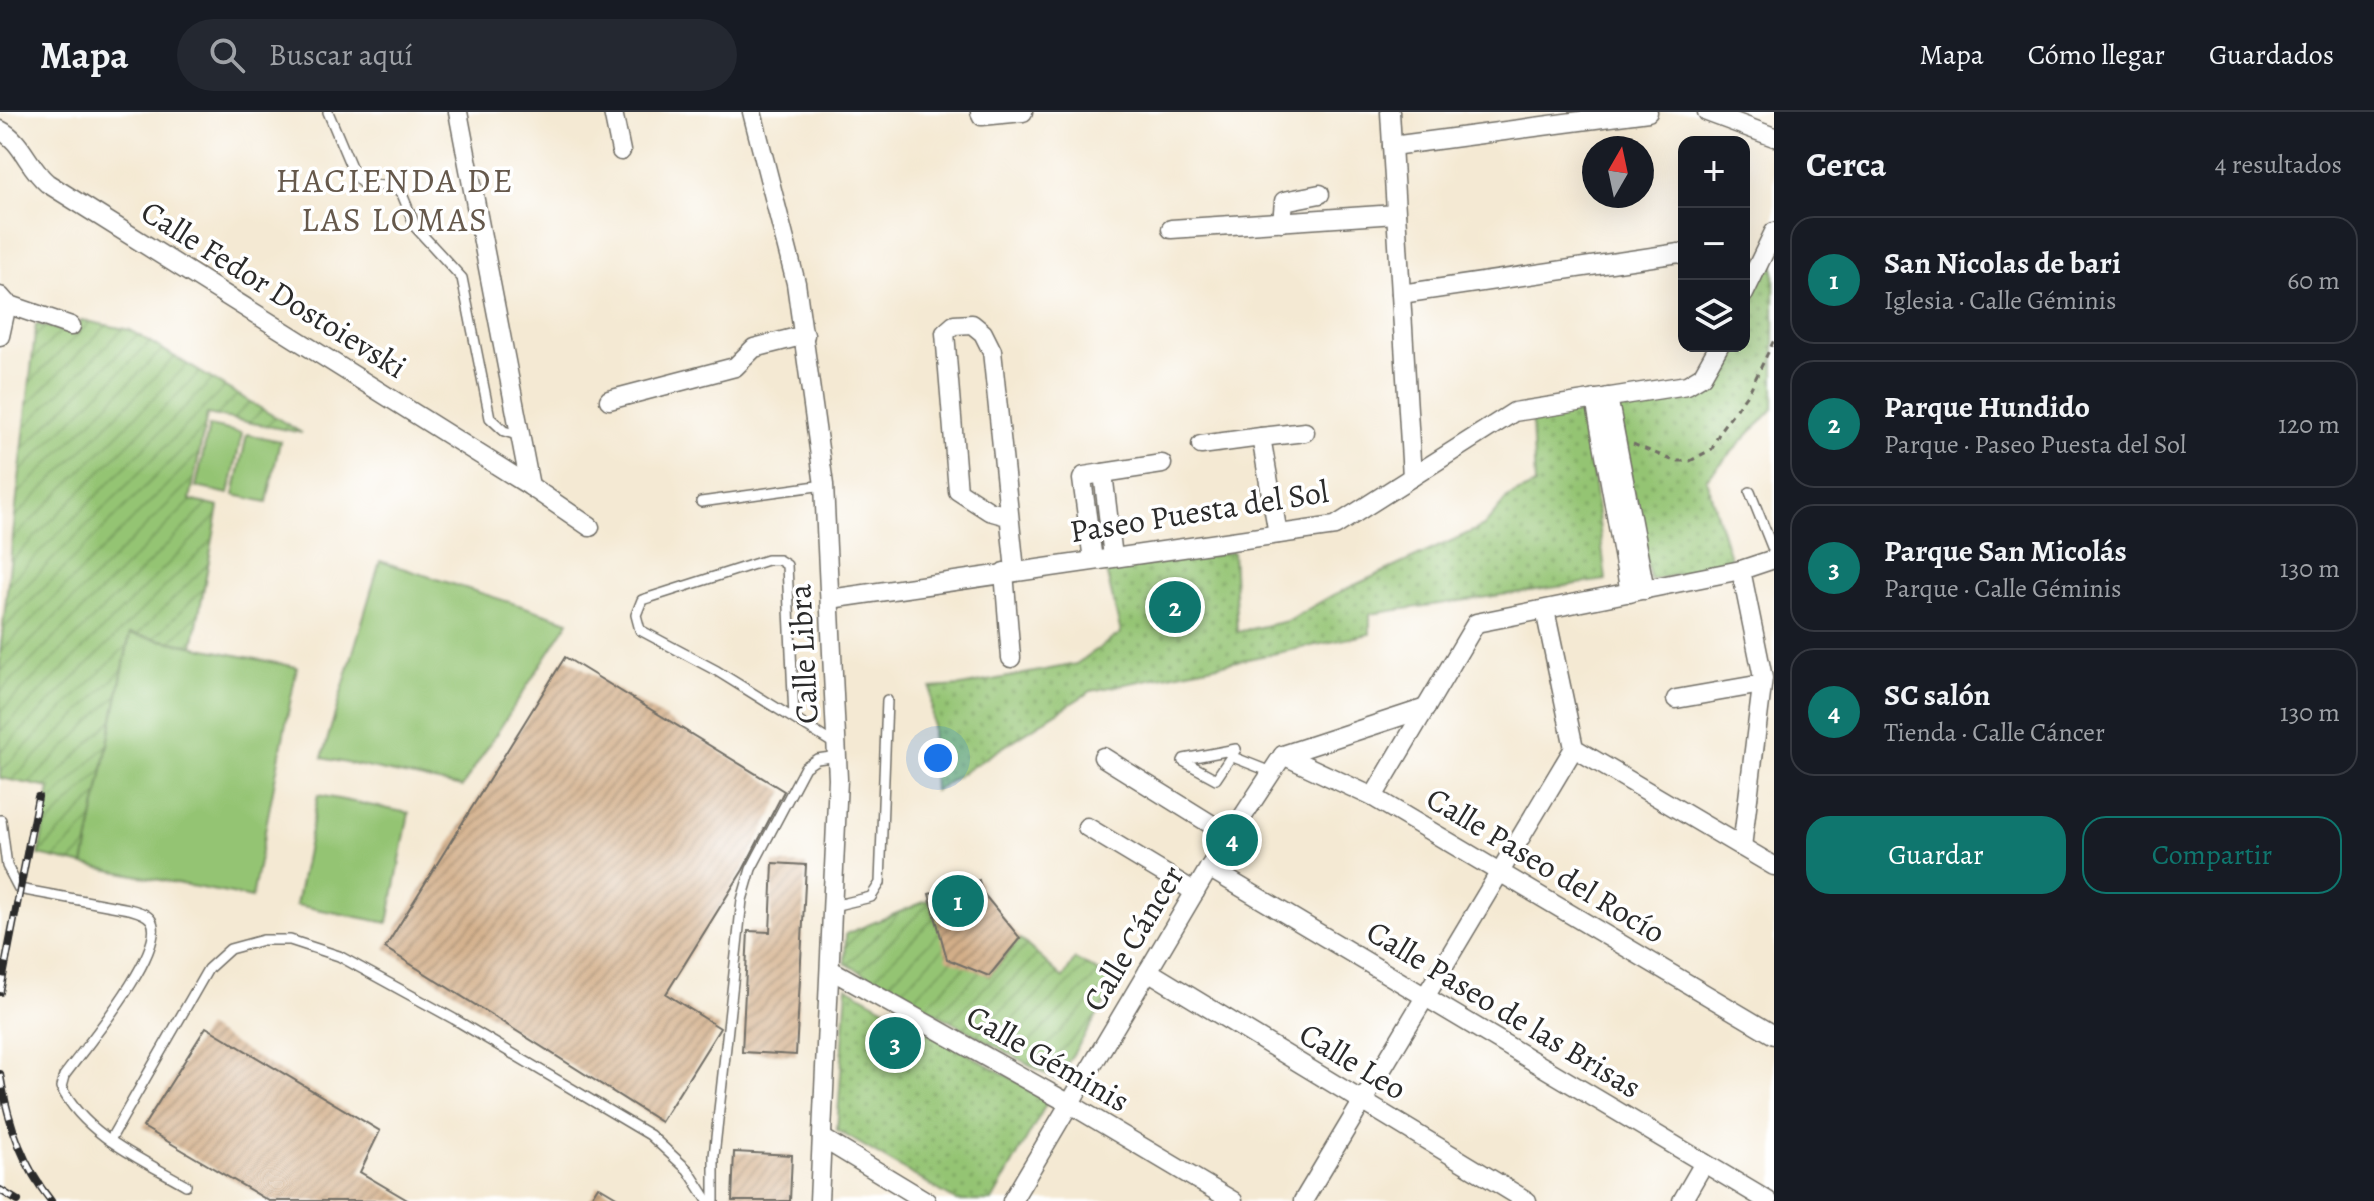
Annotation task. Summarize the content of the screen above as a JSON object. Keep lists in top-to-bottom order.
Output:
{
  "streets": {
    "street": [
      "Calle Fedor Dostoievski",
      "Paseo Puesta del Sol",
      "Calle Libra",
      "Calle Paseo del Rocío",
      "Calle Cáncer",
      "Calle Paseo de las Brisas",
      "Calle Géminis",
      "Calle Leo"
    ]
  },
  "crossings": [
    ["Paseo Puesta del Sol", "Calle Libra"],
    ["Calle Libra", "Calle Géminis"],
    ["Calle Paseo del Rocío", "Calle Cáncer"],
    ["Calle Cáncer", "Calle Paseo de las Brisas"],
    ["Calle Cáncer", "Calle Géminis"],
    ["Calle Cáncer", "Calle Leo"]
  ],
  "districts": ["HACIENDA DE LAS LOMAS"],
  "north": "top",
  "page": {
    "header": "Mapa",
    "search": "Buscar aquí",
    "nav": ["Mapa", "Cómo llegar", "Guardados"],
    "heading": ["Cerca", "4 resultados"],
    "map_buttons": ["+", "−"],
    "list": [
      {
        "mark": "1",
        "name": "San Nicolas de bari",
        "note": "Iglesia · Calle Géminis",
        "value": "60 m"
      },
      {
        "mark": "2",
        "name": "Parque Hundido",
        "note": "Parque · Paseo Puesta del Sol",
        "value": "120 m"
      },
      {
        "mark": "3",
        "name": "Parque San Micolás",
        "note": "Parque · Calle Géminis",
        "value": "130 m"
      },
      {
        "mark": "4",
        "name": "SC salón",
        "note": "Tienda · Calle Cáncer",
        "value": "130 m"
      }
    ],
    "pins": [
      "2",
      "4",
      "1",
      "3"
    ],
    "buttons": ["Guardar", "Compartir"]
  }
}
